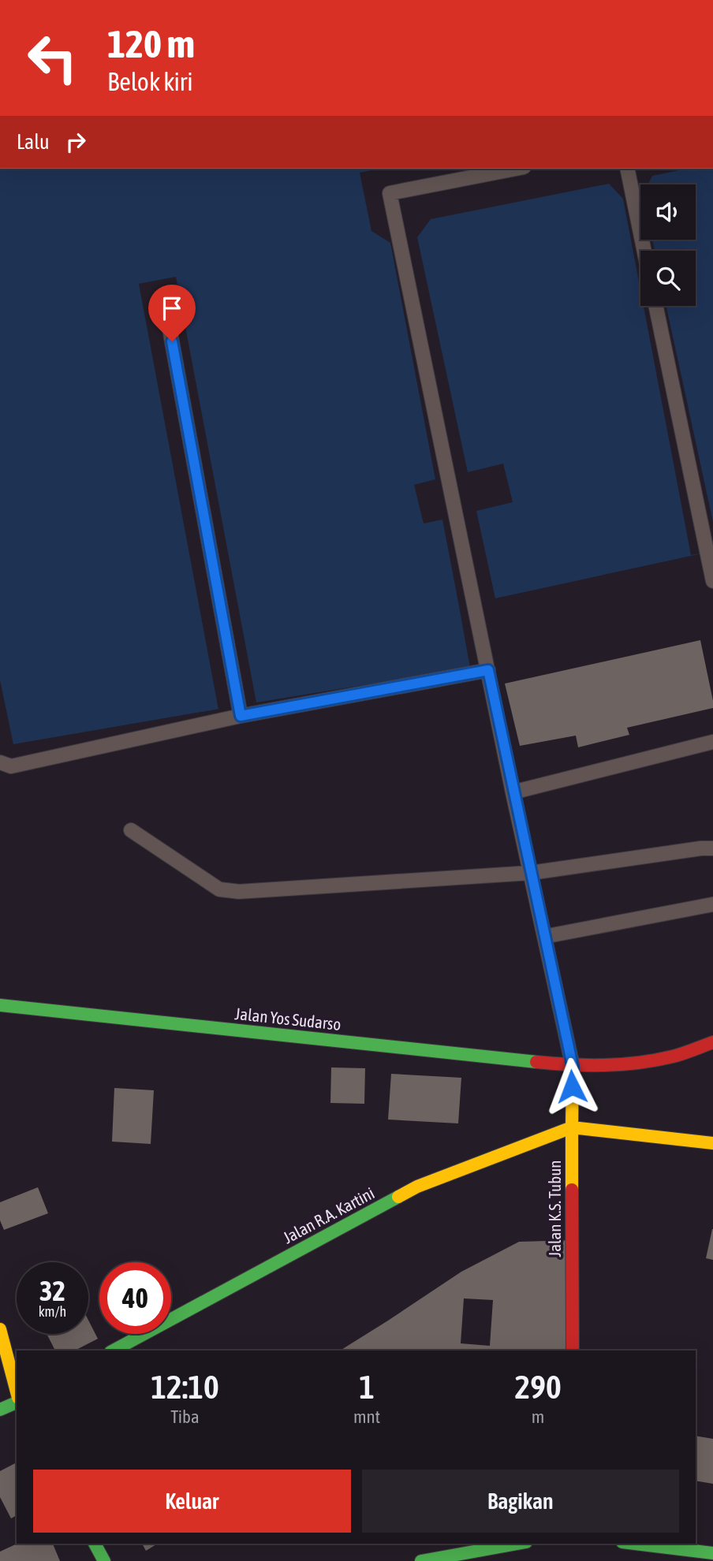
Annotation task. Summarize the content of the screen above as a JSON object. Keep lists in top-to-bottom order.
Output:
{
  "streets": {
    "main road": ["Jalan Yos Sudarso", "Jalan K.S. Tubun", "Jalan R.A. Kartini"]
  },
  "crossings": [
    ["Jalan Yos Sudarso", "Jalan K.S. Tubun"],
    ["Jalan K.S. Tubun", "Jalan R.A. Kartini"]
  ],
  "page": {
    "turn": ["120 m", "Belok kiri"],
    "then": "Lalu",
    "speed": "32 km/h",
    "limit": "40",
    "eta": [
      "12:10",
      "Tiba",
      "1",
      "mnt",
      "290",
      "m"
    ],
    "buttons": ["Keluar", "Bagikan"]
  }
}
